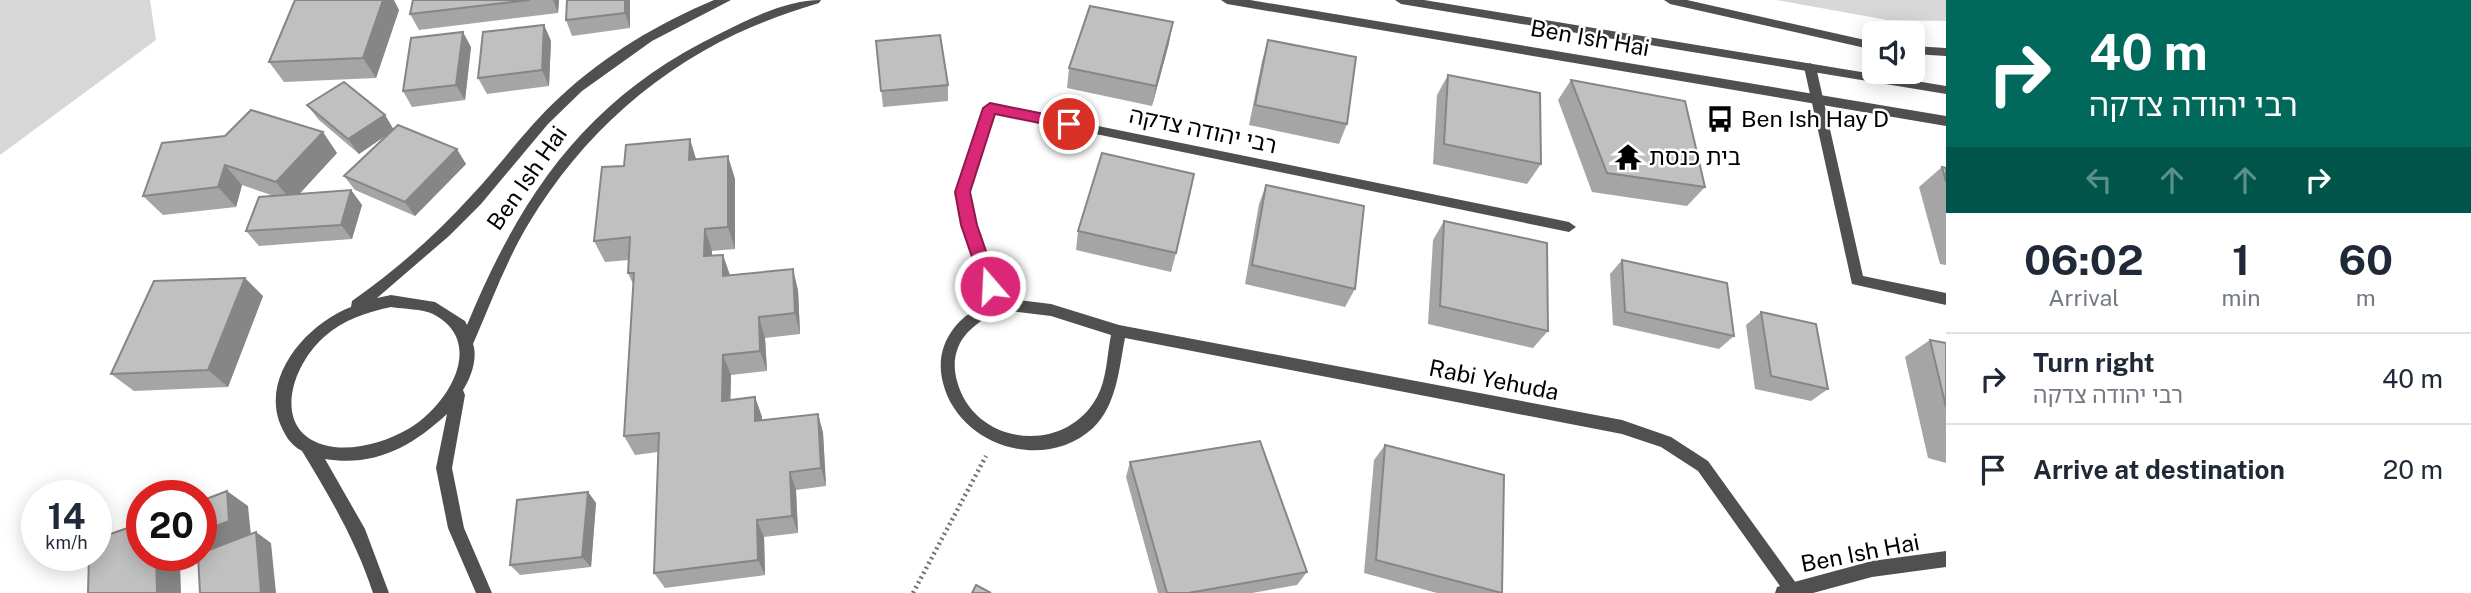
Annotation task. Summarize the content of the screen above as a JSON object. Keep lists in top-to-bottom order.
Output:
{
  "streets": {
    "street": ["Ben Ish Hai", "רבי יהודה צדקה", "Rabi Yehuda"]
  },
  "crossings": [
    ["Ben Ish Hai", "Rabi Yehuda"],
    ["רבי יהודה צדקה", "Rabi Yehuda"]
  ],
  "places": {
    "bus stop": ["Ben Ish Hay D"],
    "temple": ["בית כנסת"]
  },
  "page": {
    "turn": ["40 m", "רבי יהודה צדקה"],
    "eta": [
      "06:02",
      "Arrival",
      "1",
      "min",
      "60",
      "m"
    ],
    "list": [
      {
        "name": "Turn right",
        "note": "רבי יהודה צדקה",
        "value": "40 m"
      },
      {
        "name": "Arrive at destination",
        "value": "20 m"
      }
    ],
    "speed": "14 km/h",
    "limit": "20"
  }
}
